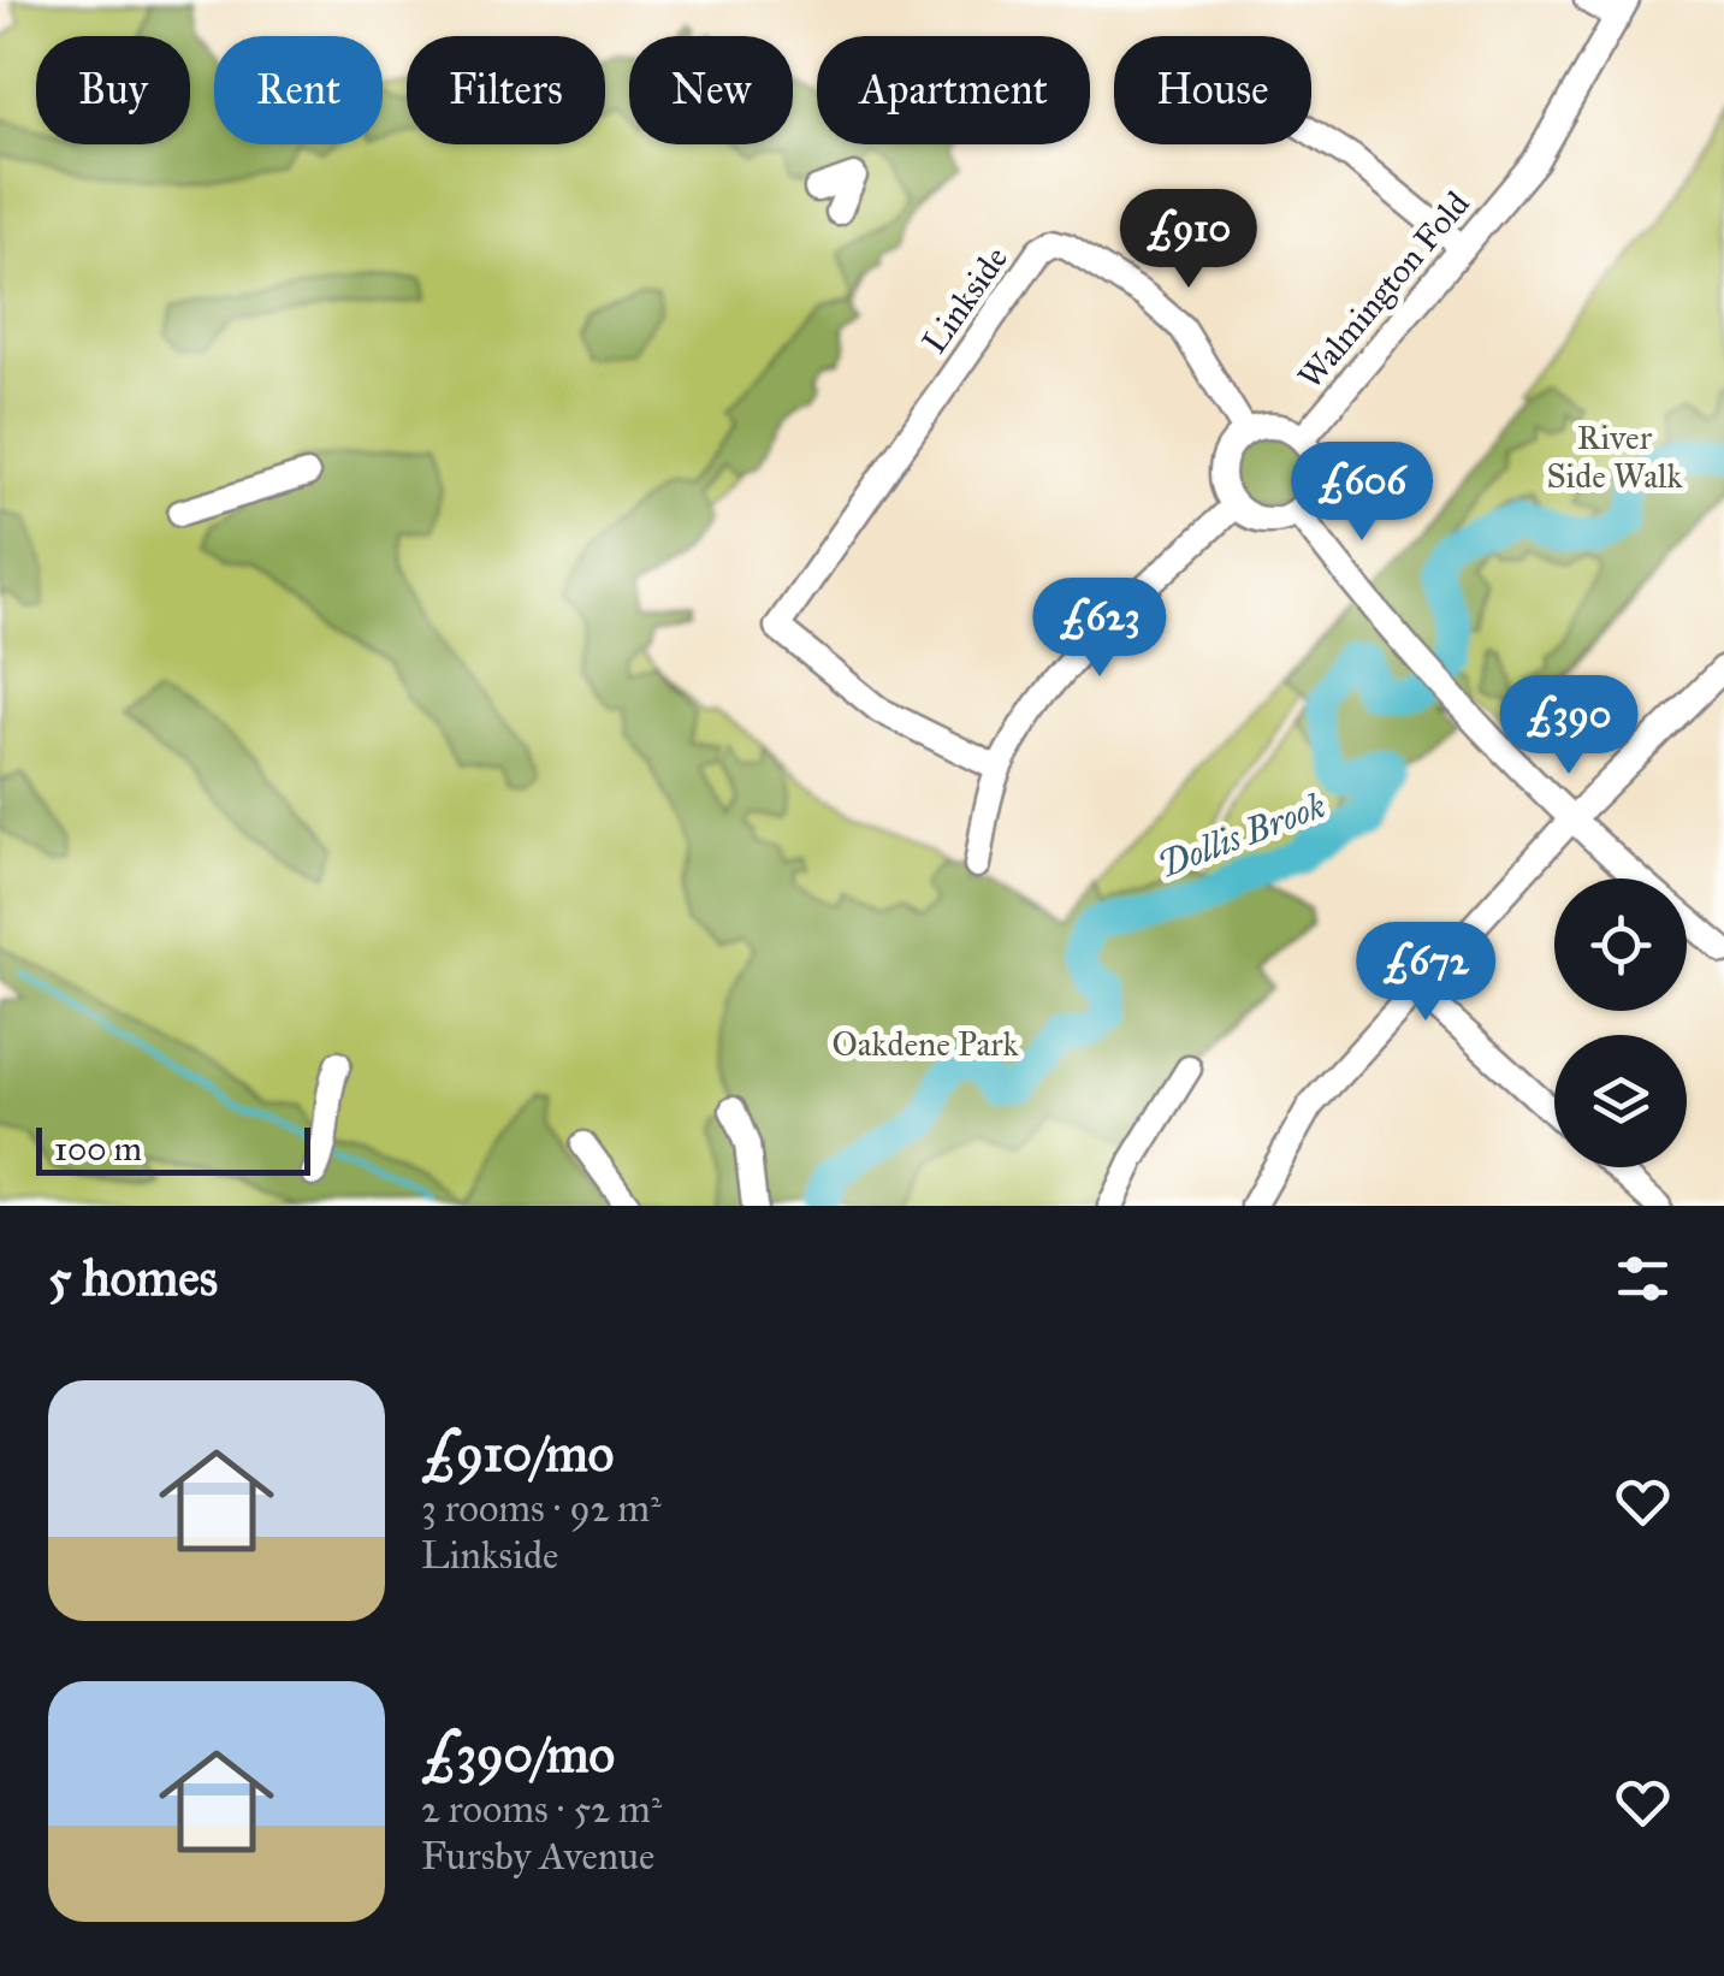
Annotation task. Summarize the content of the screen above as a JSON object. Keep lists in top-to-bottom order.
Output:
{
  "streets": {
    "street": ["Walmington Fold", "Linkside"]
  },
  "crossings": [
    ["Walmington Fold", "Linkside"]
  ],
  "water": ["Dollis Brook"],
  "parks": ["River Side Walk", "Oakdene Park"],
  "scale_bar": "100 m",
  "page": {
    "chip": [
      "Buy",
      "Rent",
      "Filters",
      "New",
      "Apartment",
      "House"
    ],
    "price": [
      "£910",
      "£606",
      "£623",
      "£390",
      "£672"
    ],
    "scale": "100 m",
    "heading": "5 homes",
    "list": [
      {
        "name": "£910/mo",
        "note": "3 rooms · 92 m² · Linkside"
      },
      {
        "name": "£390/mo",
        "note": "2 rooms · 52 m² · Fursby Avenue"
      }
    ]
  }
}
